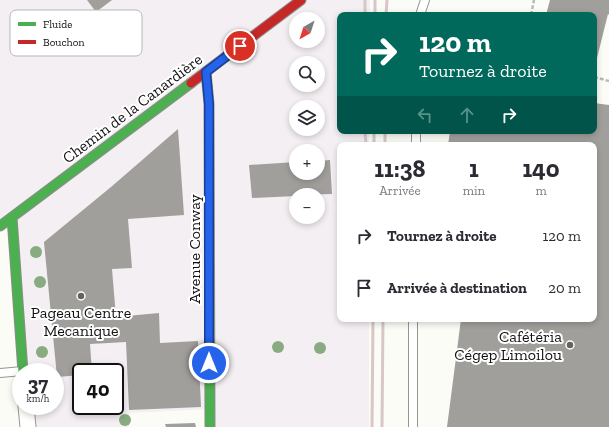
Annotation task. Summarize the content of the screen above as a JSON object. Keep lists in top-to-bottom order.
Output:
{
  "streets": {
    "street": ["Chemin de la Canardière", "Avenue Conway"]
  },
  "crossings": [
    ["Chemin de la Canardière", "Avenue Conway"]
  ],
  "places": ["Pageau Centre Mecanique", "Cafétéria Cégep Limoilou"],
  "legend": ["Fluide", "Bouchon"],
  "north": "bottom left",
  "page": {
    "map_buttons": ["+", "−"],
    "turn": ["120 m", "Tournez à droite"],
    "eta": [
      "11:38",
      "Arrivée",
      "1",
      "min",
      "140",
      "m"
    ],
    "list": [
      {
        "name": "Tournez à droite",
        "value": "120 m"
      },
      {
        "name": "Arrivée à destination",
        "value": "20 m"
      }
    ],
    "speed": "37 km/h",
    "limit": "40"
  }
}
